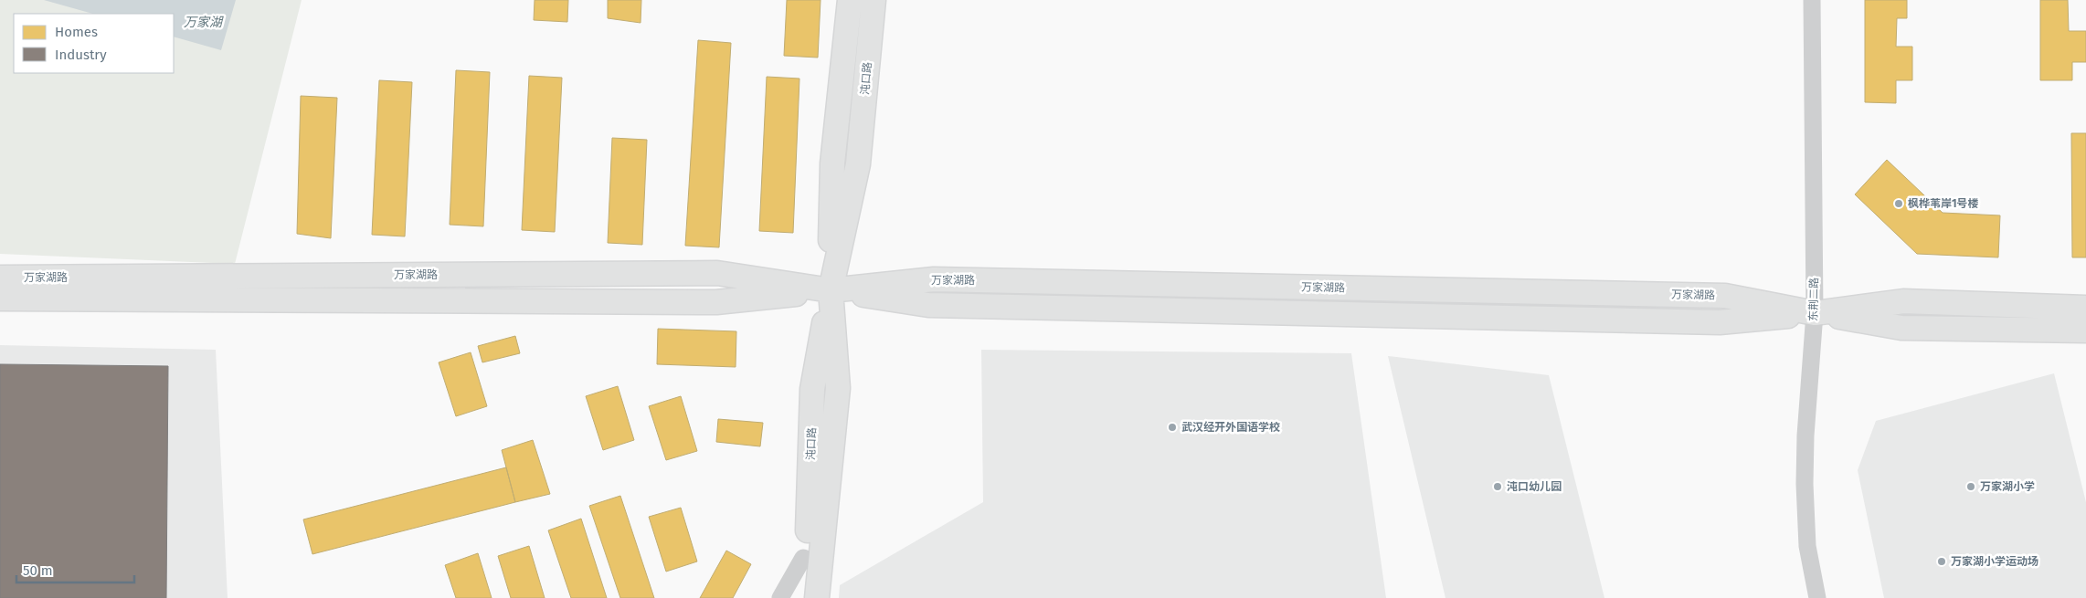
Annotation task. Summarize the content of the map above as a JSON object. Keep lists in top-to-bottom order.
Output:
{
  "streets": {
    "main road": ["沌口路", "万家湖路"],
    "street": ["东荆二路"]
  },
  "crossings": [
    ["沌口路", "万家湖路"],
    ["万家湖路", "东荆二路"]
  ],
  "water": ["万家湖"],
  "places": [
    "枫桦苇岸1号楼",
    "武汉经开外国语学校",
    "沌口幼儿园",
    "万家湖小学",
    "万家湖小学运动场"
  ],
  "legend": ["Homes", "Industry"],
  "scale_bar": "50 m"
}
